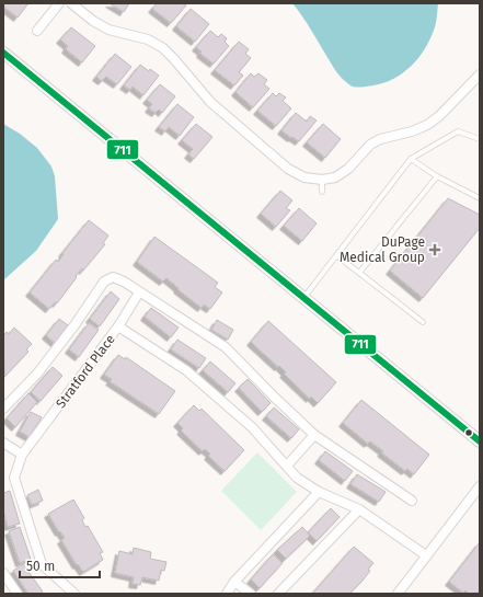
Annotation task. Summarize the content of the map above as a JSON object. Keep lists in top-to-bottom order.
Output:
{
  "streets": {
    "street": ["Stratford Place"]
  },
  "places": {
    "health": ["DuPage Medical Group"]
  },
  "lines": ["transit line 711"],
  "scale_bar": "50 m"
}
